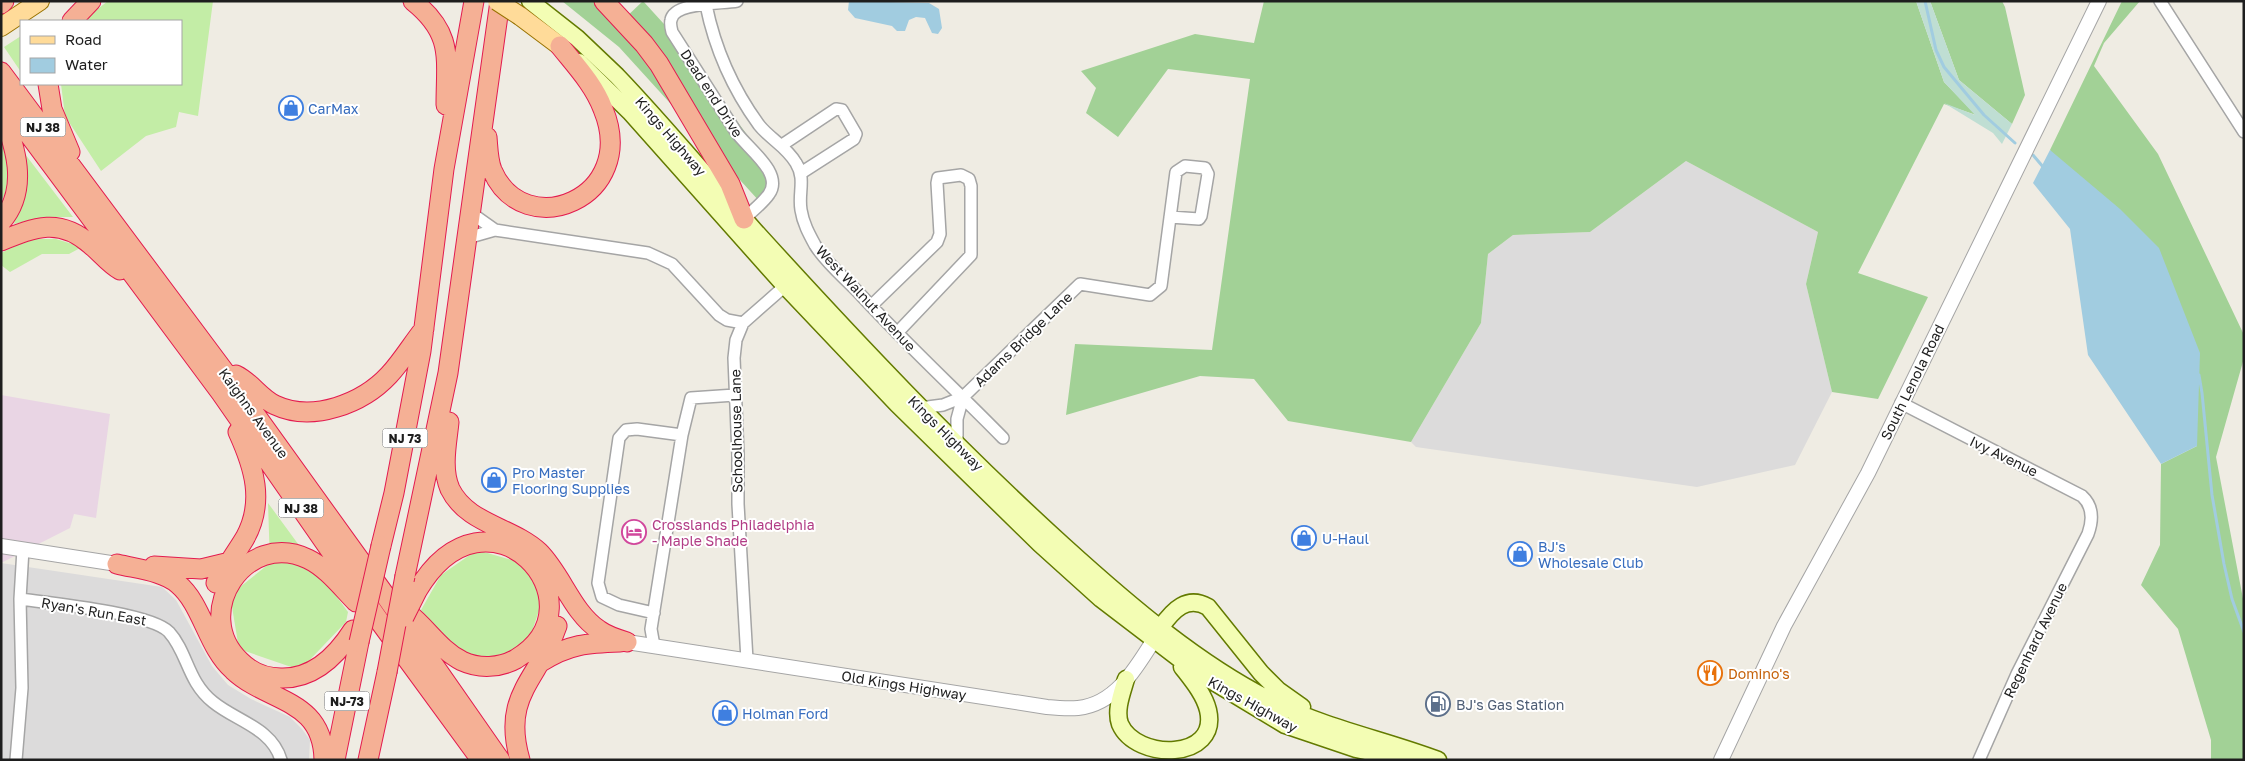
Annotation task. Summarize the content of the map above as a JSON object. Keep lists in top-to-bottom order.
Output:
{
  "streets": {
    "highway": [
      "NJ 38",
      "Kaighns Avenue",
      "NJ 73",
      "NJ-73"
    ],
    "main road": ["Kings Highway"],
    "street": [
      "Dead end Drive",
      "West Walnut Avenue",
      "Adams Bridge Lane",
      "South Lenola Road",
      "Schoolhouse Lane",
      "Ivy Avenue",
      "Ryan's Run East",
      "Regenhard Avenue",
      "Old Kings Highway"
    ]
  },
  "crossings": [
    ["Dead end Drive", "Kings Highway"],
    ["Kings Highway", "Adams Bridge Lane"],
    ["Kings Highway", "NJ 73"],
    ["Kings Highway", "Old Kings Highway"],
    ["West Walnut Avenue", "Adams Bridge Lane"],
    ["South Lenola Road", "Ivy Avenue"],
    ["Kaighns Avenue", "NJ 73"],
    ["Kaighns Avenue", "NJ-73"],
    ["Schoolhouse Lane", "Old Kings Highway"],
    ["NJ 73", "NJ-73"],
    ["Ivy Avenue", "Regenhard Avenue"]
  ],
  "places": {
    "shop": [
      "CarMax",
      "Pro Master Flooring Supplies",
      "U-Haul",
      "BJ's Wholesale Club",
      "Holman Ford"
    ],
    "hotel": ["Crosslands Philadelphia - Maple Shade"],
    "restaurant": ["Domino's"],
    "fuel station": ["BJ's Gas Station"]
  },
  "legend": ["Road", "Water"]
}
